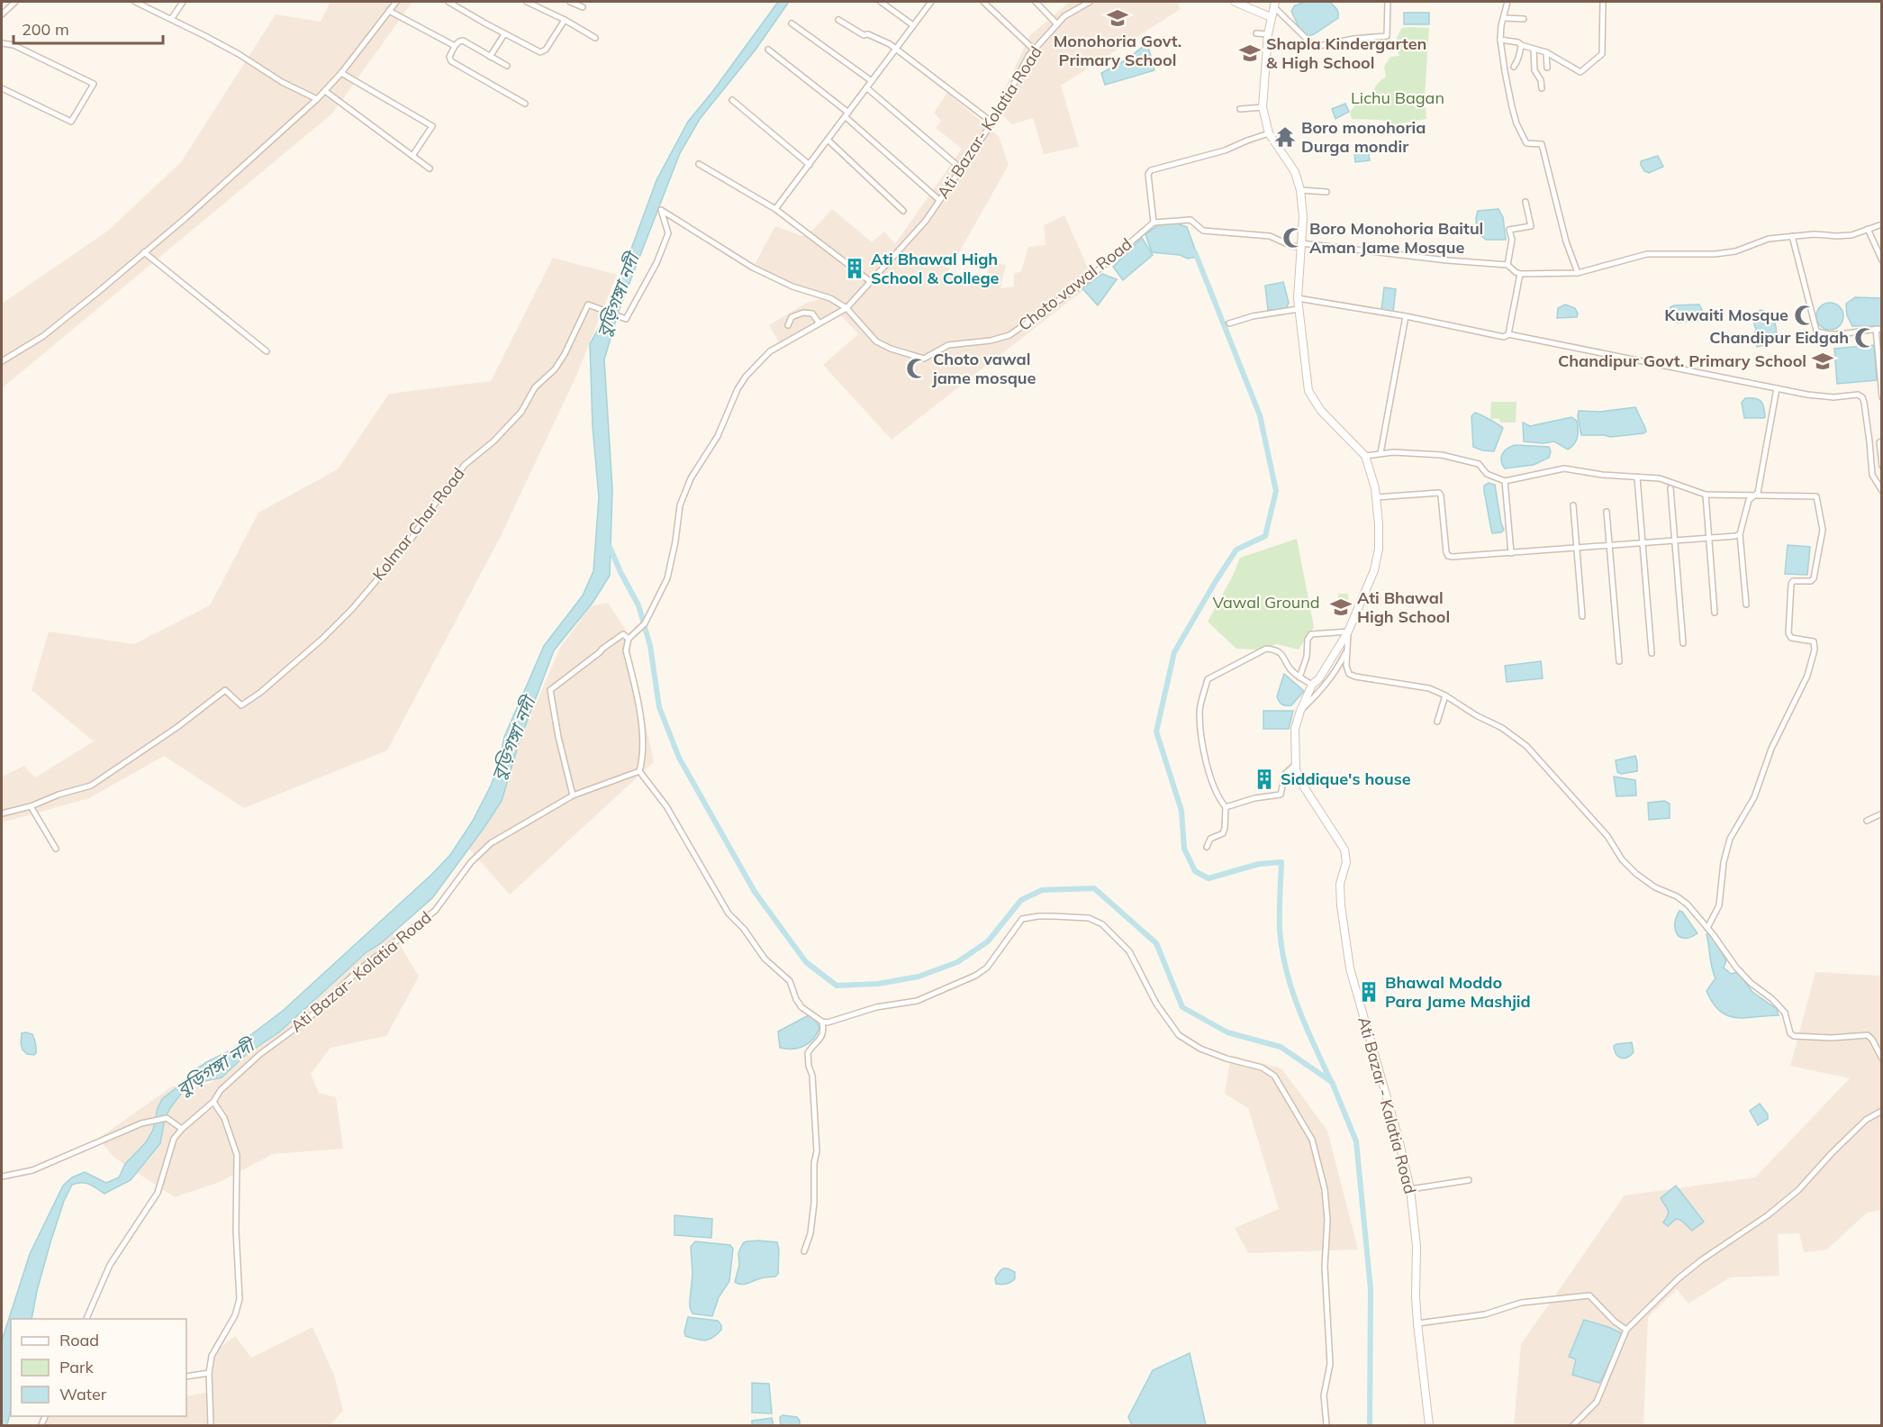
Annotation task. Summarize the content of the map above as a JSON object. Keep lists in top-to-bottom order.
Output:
{
  "streets": {
    "main road": ["Ati Bazar - Kalatia Road"],
    "street": ["Ati Bazar- Kolatia Road", "Choto vawal Road", "Kolmar Char Road"]
  },
  "crossings": [
    ["Ati Bazar- Kolatia Road", "Choto vawal Road"],
    ["Choto vawal Road", "Kolmar Char Road"]
  ],
  "water": ["বুড়িগঙ্গা নদী"],
  "parks": ["Lichu Bagan", "Vawal Ground"],
  "places": {
    "school or university": [
      "Monohoria Govt. Primary School",
      "Shapla Kindergarten & High School",
      "Chandipur Govt. Primary School",
      "Ati Bhawal High School"
    ],
    "temple": ["Boro monohoria Durga mondir"],
    "mosque": [
      "Boro Monohoria Baitul Aman Jame Mosque",
      "Kuwaiti Mosque",
      "Chandipur Eidgah",
      "Choto vawal jame mosque"
    ],
    "building": ["Ati Bhawal High School & College", "Siddique's house", "Bhawal Moddo Para Jame Mashjid"]
  },
  "legend": ["Road", "Park", "Water"],
  "scale_bar": "200 m"
}
